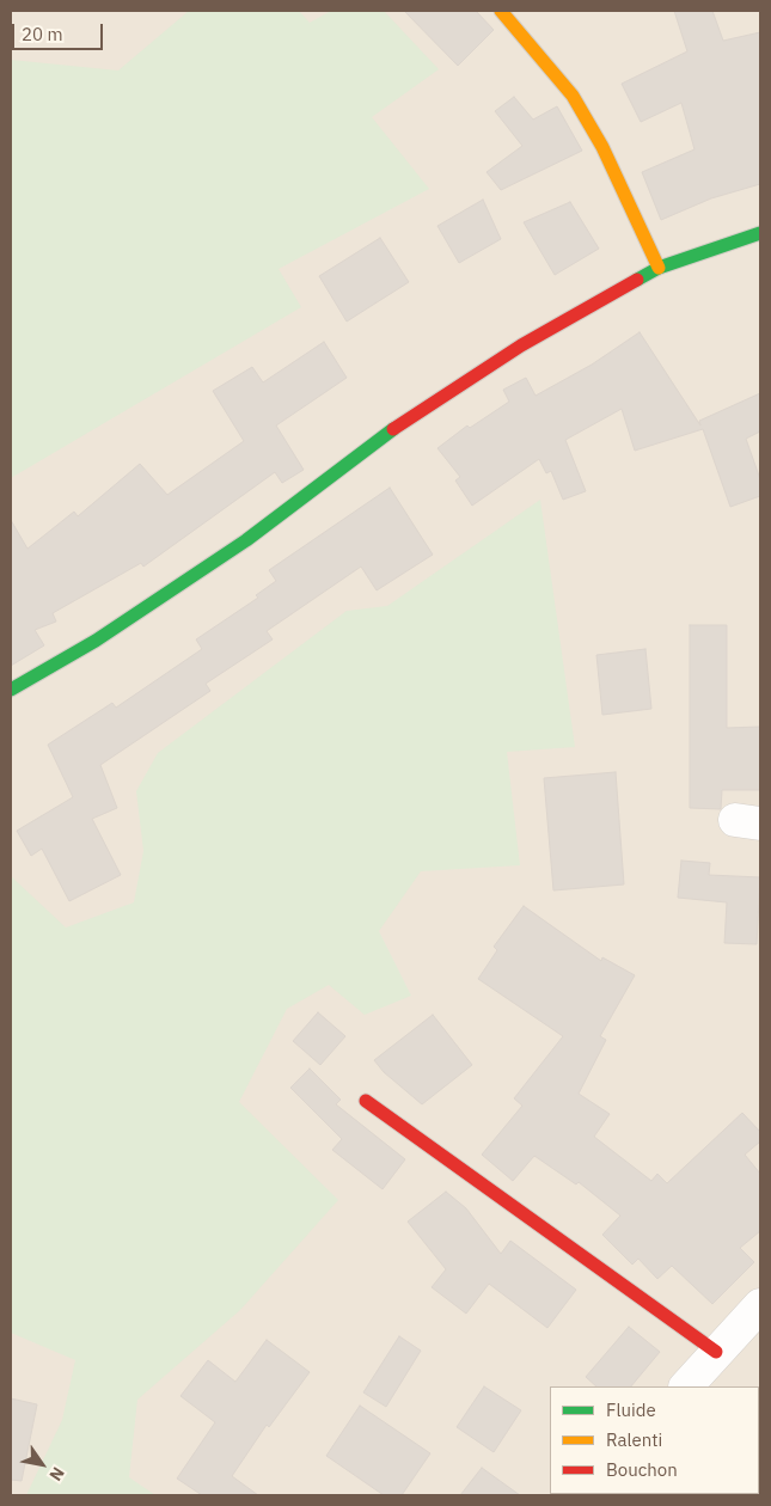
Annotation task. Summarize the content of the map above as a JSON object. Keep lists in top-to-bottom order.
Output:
{
  "legend": ["Fluide", "Ralenti", "Bouchon"],
  "scale_bar": "20 m",
  "north": "bottom right"
}
